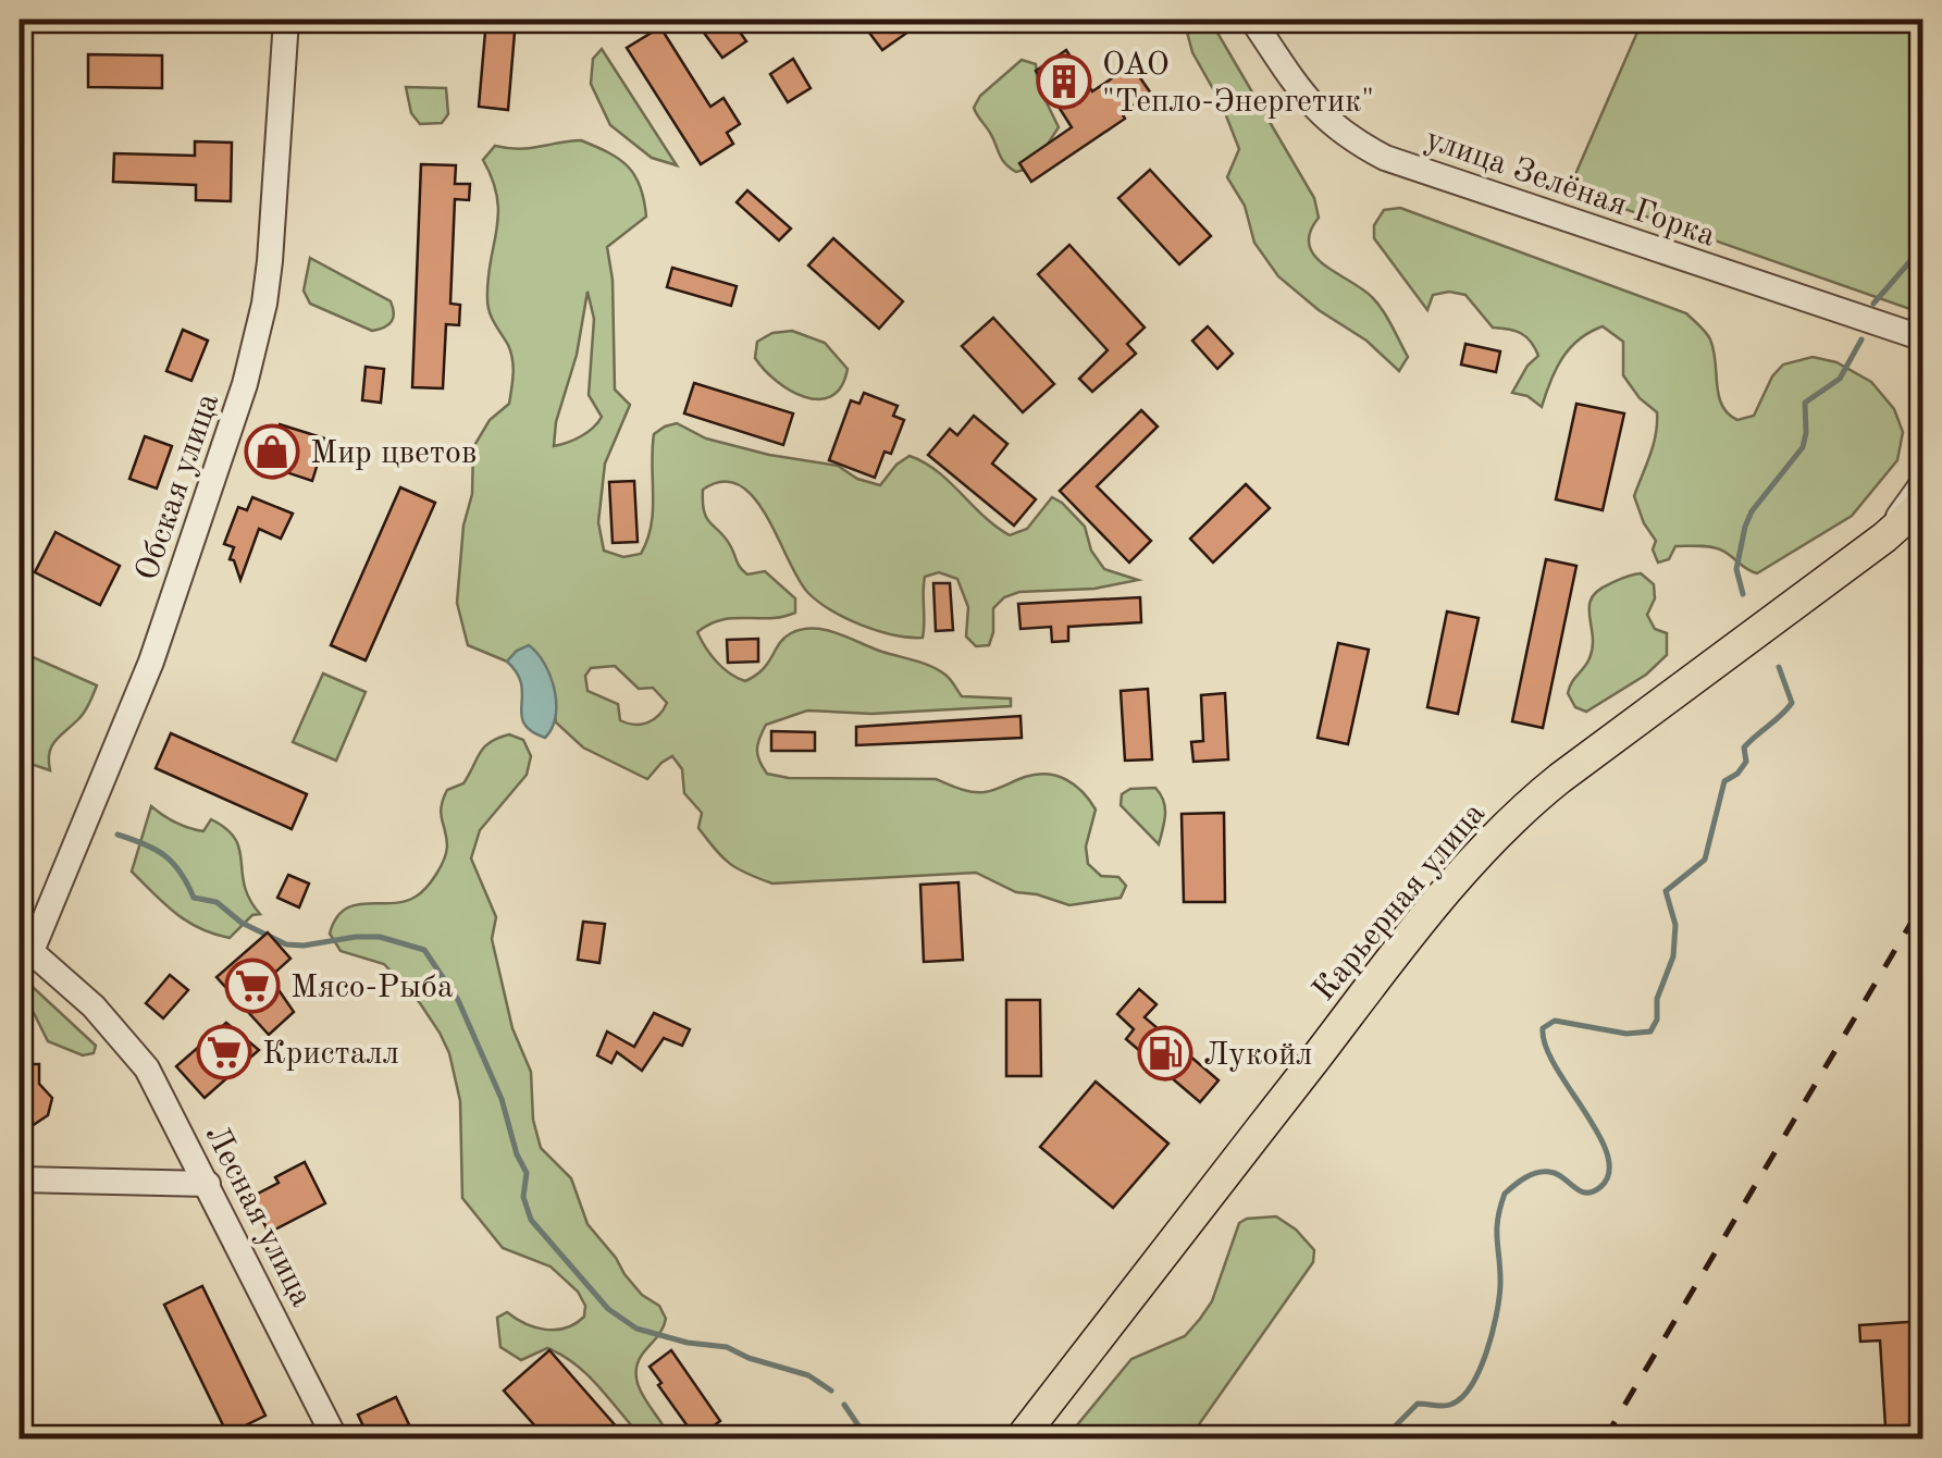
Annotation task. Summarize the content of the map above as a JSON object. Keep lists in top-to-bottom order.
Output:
{
  "streets": {
    "main road": ["Карьерная улица"],
    "street": ["улица Зелёная Горка", "Обская улица", "Лесная улица"]
  },
  "crossings": [
    ["Обская улица", "Лесная улица"]
  ],
  "places": {
    "building": ["ОАО \"Тепло-Энергетик\""],
    "shop": ["Мир цветов"],
    "supermarket": ["Мясо-Рыба", "Кристалл"],
    "fuel station": ["Лукойл"]
  }
}
